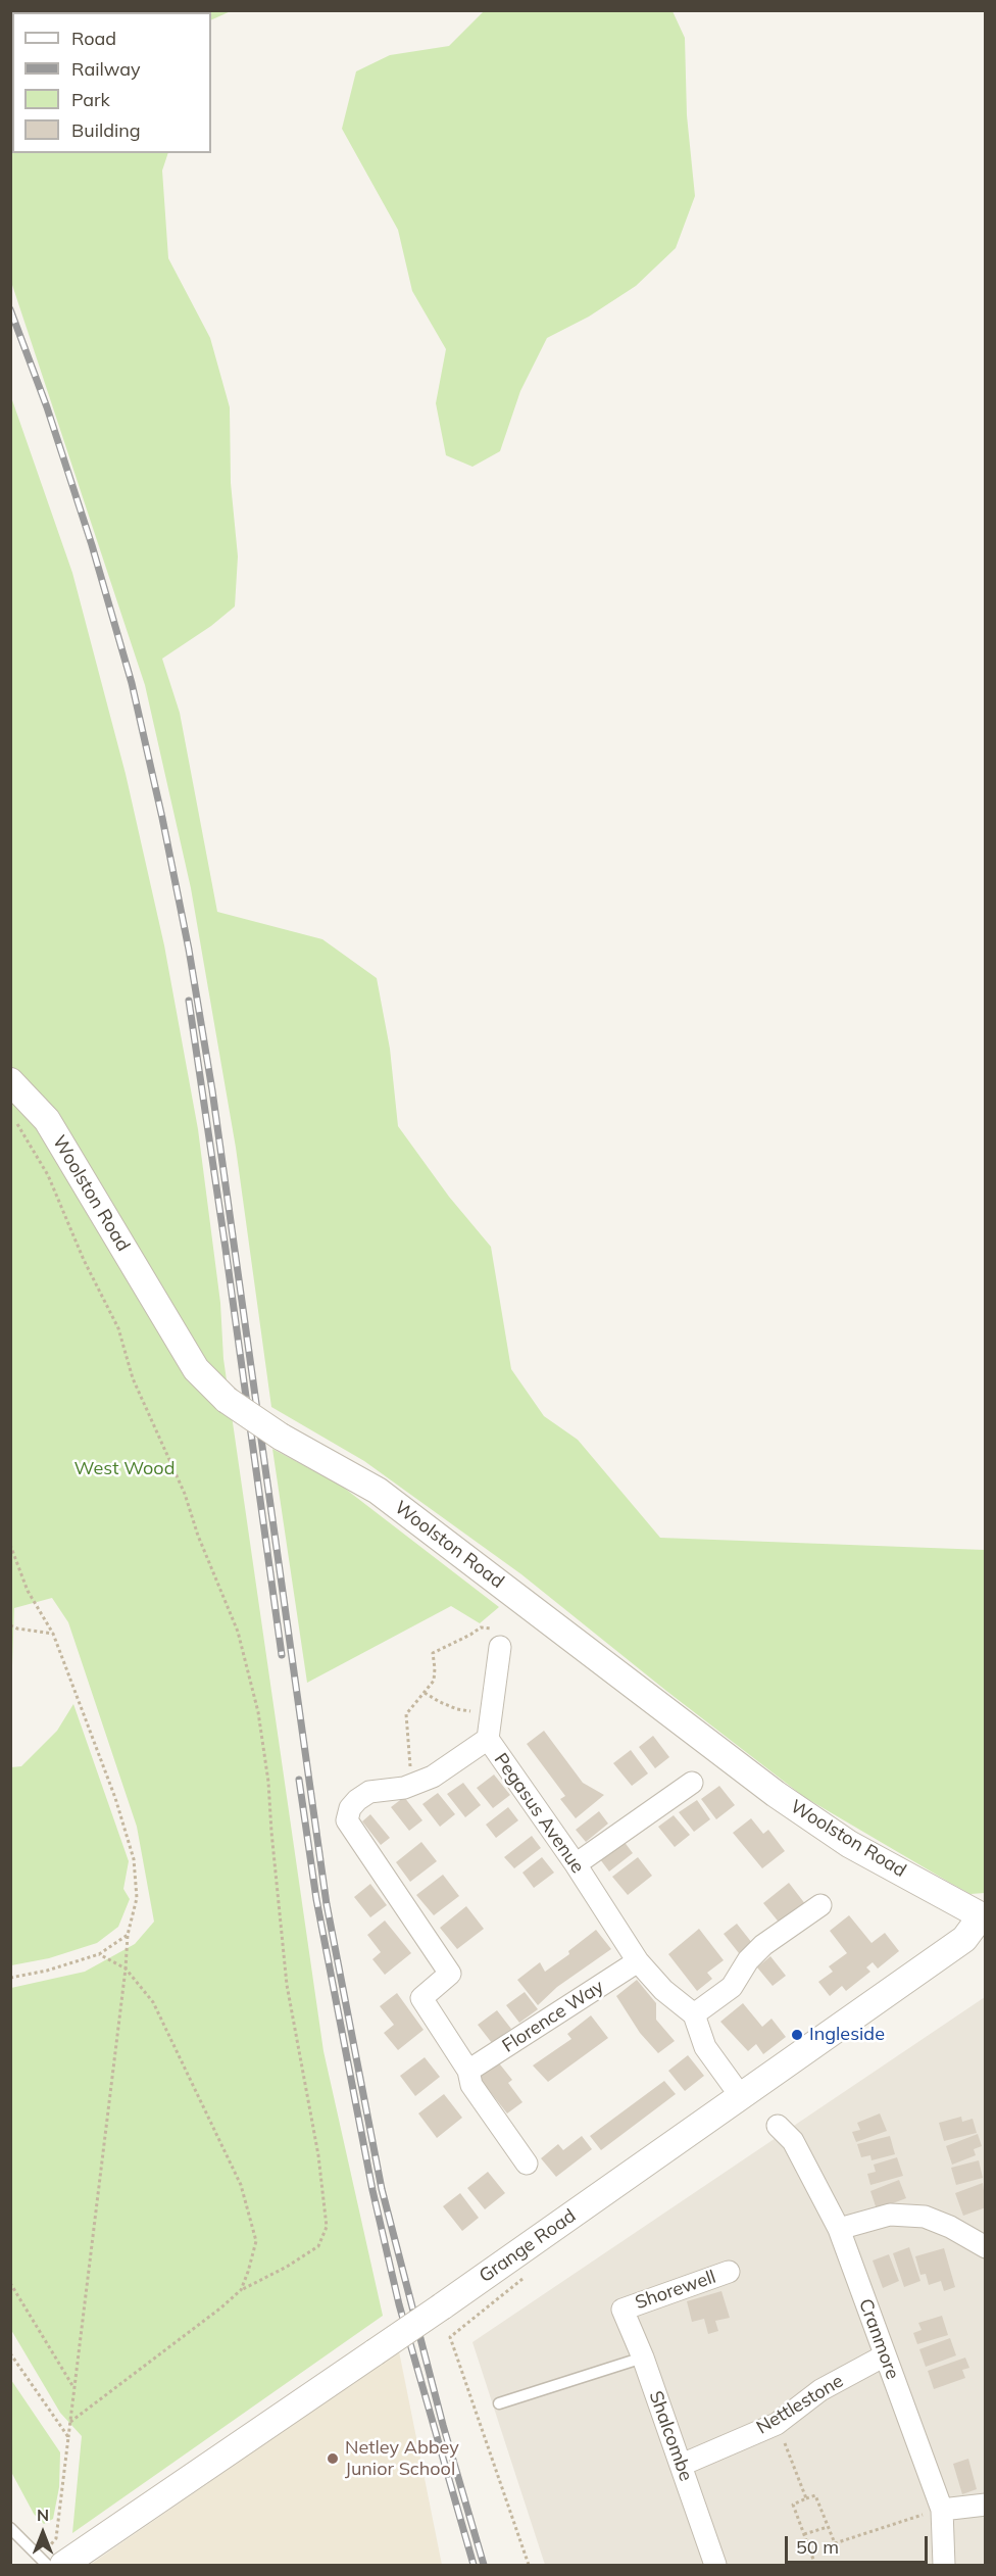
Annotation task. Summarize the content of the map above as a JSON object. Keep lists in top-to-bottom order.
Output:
{
  "streets": {
    "street": [
      "Woolston Road",
      "Pegasus Avenue",
      "Florence Way",
      "Grange Road",
      "Shorewell",
      "Cranmore",
      "Nettlestone",
      "Shalcombe"
    ]
  },
  "crossings": [
    ["Woolston Road", "Grange Road"],
    ["Pegasus Avenue", "Florence Way"],
    ["Shorewell", "Shalcombe"],
    ["Cranmore", "Nettlestone"],
    ["Nettlestone", "Shalcombe"]
  ],
  "parks": ["West Wood"],
  "places": ["Ingleside", "Netley Abbey Junior School"],
  "legend": [
    "Road",
    "Railway",
    "Park",
    "Building"
  ],
  "scale_bar": "50 m",
  "north": "top"
}
